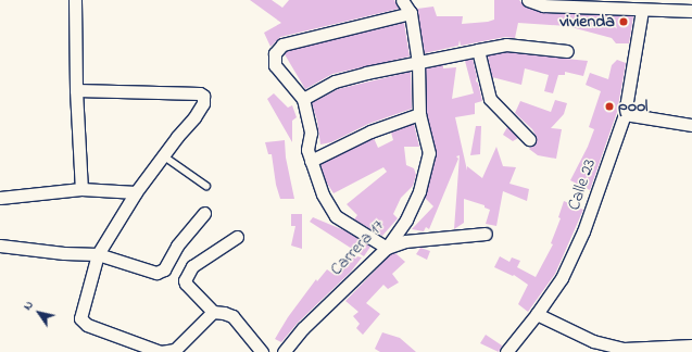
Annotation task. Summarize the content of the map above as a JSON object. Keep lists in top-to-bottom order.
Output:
{
  "streets": {
    "street": ["Calle 23", "Carrera 17"]
  },
  "places": ["vivienda", "pool"],
  "north": "top left"
}
